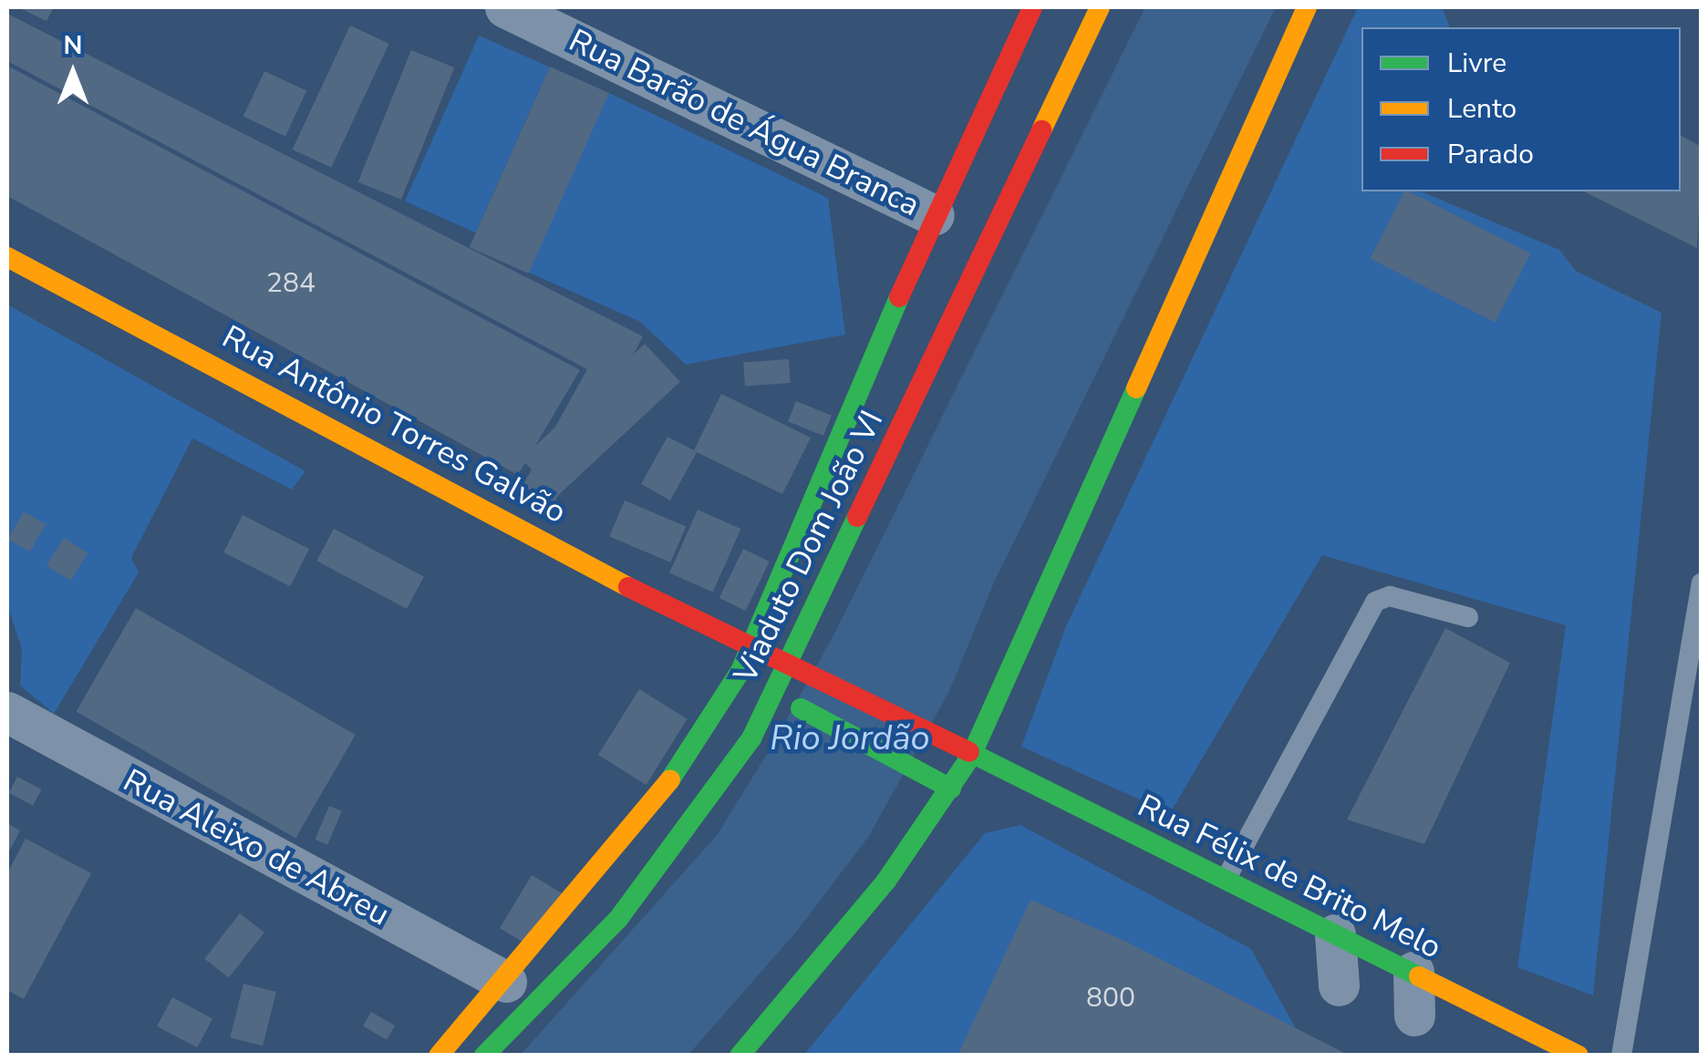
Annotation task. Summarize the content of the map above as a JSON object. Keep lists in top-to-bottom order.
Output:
{
  "streets": {
    "main road": ["Rua Antônio Torres Galvão", "Viaduto Dom João VI", "Rua Félix de Brito Melo"],
    "street": ["Rua Barão de Água Branca", "Rua Aleixo de Abreu"]
  },
  "crossings": [
    ["Rua Antônio Torres Galvão", "Rua Félix de Brito Melo"]
  ],
  "water": ["Rio Jordão"],
  "house_numbers": ["284", "800"],
  "legend": ["Livre", "Lento", "Parado"],
  "north": "top"
}
